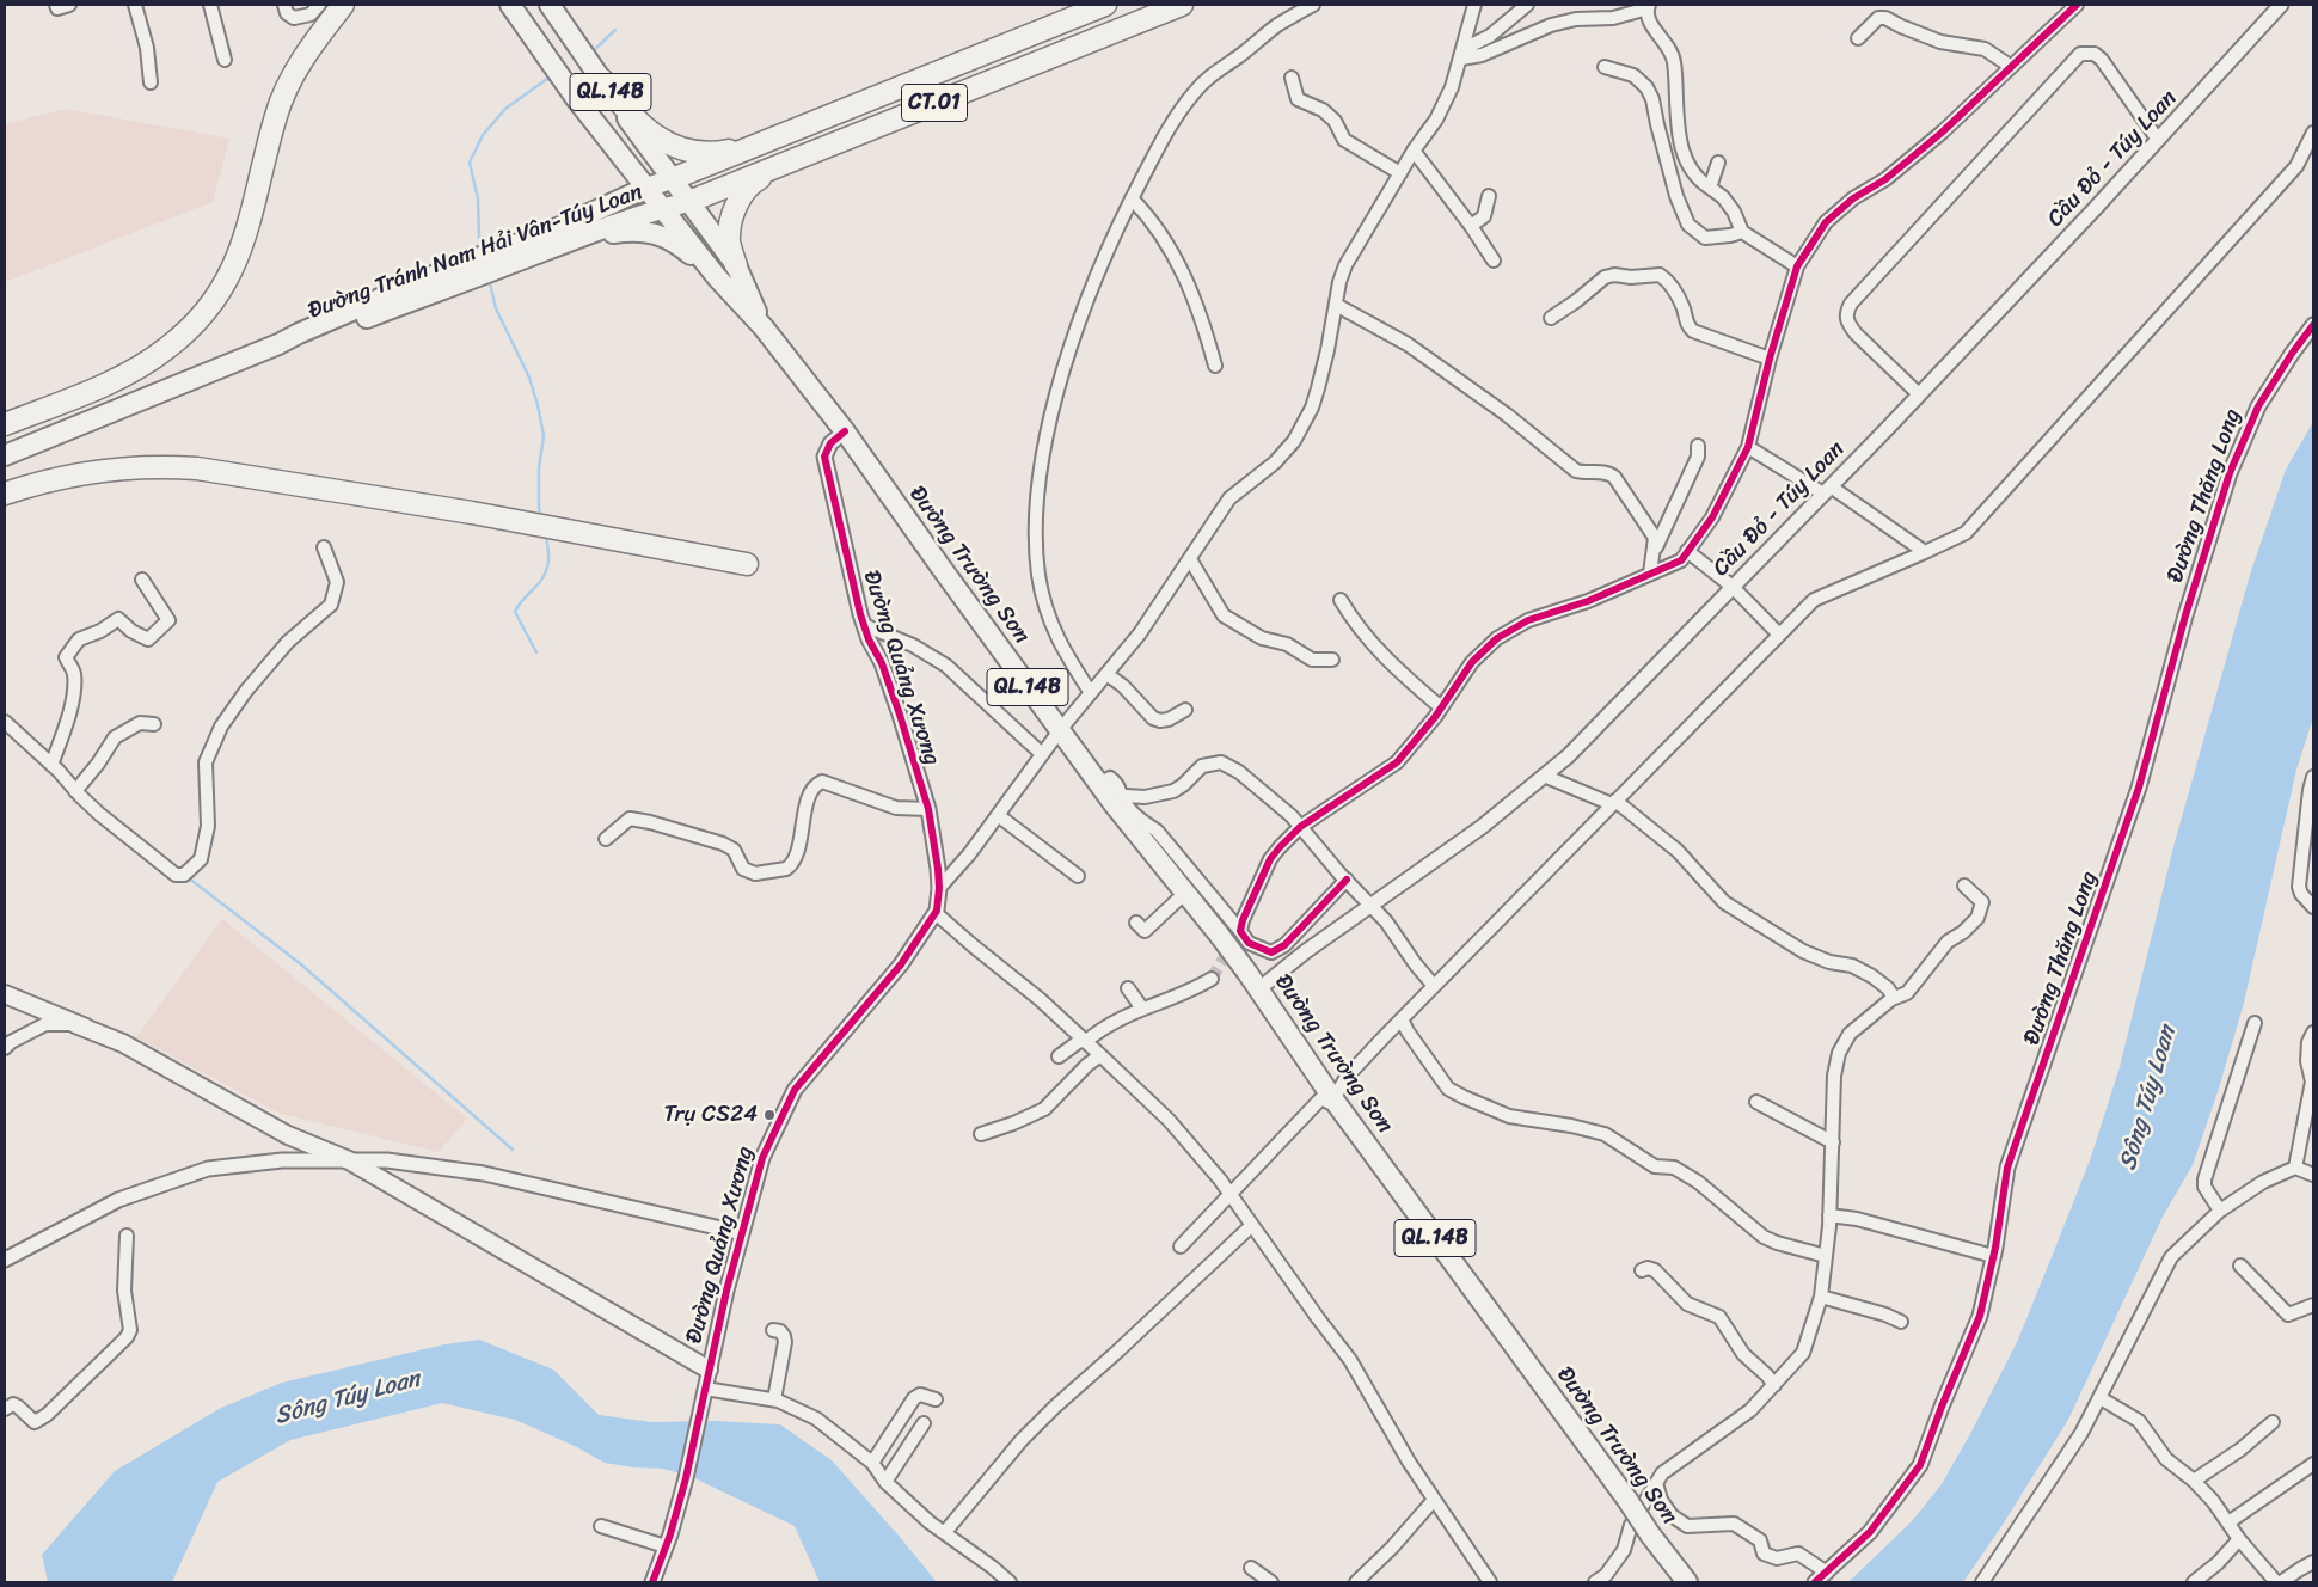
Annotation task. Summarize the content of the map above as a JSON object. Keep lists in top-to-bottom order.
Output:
{
  "streets": {
    "highway": [
      "QL.14B",
      "CT.01",
      "Đường Tránh Nam Hải Vân-Túy Loan",
      "Đường Trường Sơn"
    ],
    "street": ["Cầu Đỏ - Túy Loan", "Đường Thăng Long", "Đường Quảng Xương"]
  },
  "crossings": [
    ["CT.01", "Đường Tránh Nam Hải Vân-Túy Loan"],
    ["CT.01", "Đường Trường Sơn"],
    ["Cầu Đỏ - Túy Loan", "Đường Trường Sơn"],
    ["Đường Tránh Nam Hải Vân-Túy Loan", "Đường Trường Sơn"],
    ["Đường Trường Sơn", "Đường Quảng Xương"]
  ],
  "water": ["Sông Túy Loan"],
  "places": ["Trụ CS24"]
}
